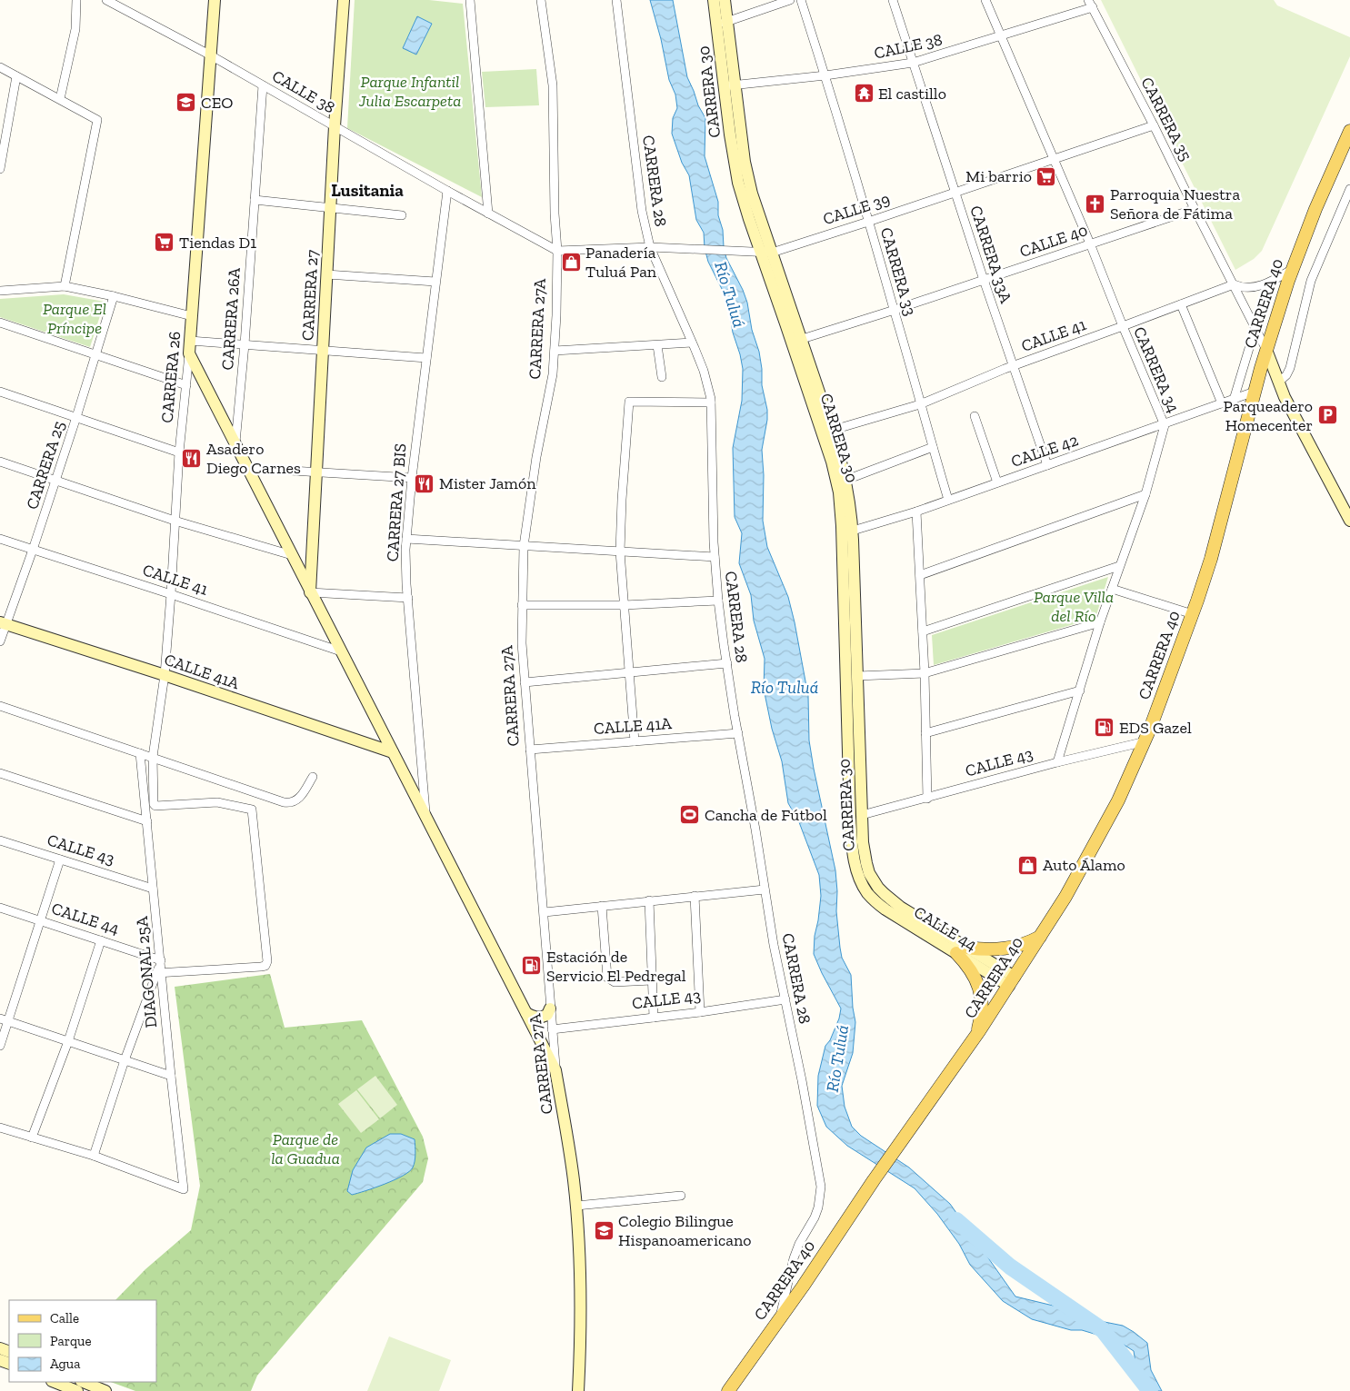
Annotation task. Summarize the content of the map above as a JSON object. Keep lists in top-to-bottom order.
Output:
{
  "streets": {
    "main road": ["CARRERA 40"],
    "street": [
      "CALLE 38",
      "CARRERA 30",
      "CARRERA 35",
      "CARRERA 28",
      "CALLE 39",
      "CALLE 40",
      "CARRERA 33A",
      "CARRERA 33",
      "CARRERA 27",
      "CARRERA 26A",
      "CARRERA 27A",
      "CALLE 41",
      "CARRERA 34",
      "CARRERA 26",
      "CALLE 42",
      "CARRERA 25",
      "CARRERA 27 BIS",
      "CALLE 41A",
      "CALLE 43",
      "CALLE 44",
      "DIAGONAL 25A"
    ]
  },
  "crossings": [
    ["CALLE 38", "CARRERA 30"],
    ["CALLE 38", "CARRERA 35"],
    ["CALLE 38", "CALLE 39"],
    ["CALLE 38", "CARRERA 33A"],
    ["CALLE 38", "CARRERA 33"],
    ["CALLE 38", "CARRERA 27"],
    ["CALLE 38", "CARRERA 26A"],
    ["CALLE 38", "CARRERA 27A"],
    ["CALLE 38", "CARRERA 34"],
    ["CALLE 38", "CARRERA 26"],
    ["CALLE 38", "CARRERA 27 BIS"],
    ["CARRERA 30", "CALLE 39"],
    ["CARRERA 30", "CALLE 40"],
    ["CARRERA 30", "CALLE 41"],
    ["CARRERA 30", "CALLE 42"],
    ["CARRERA 30", "CALLE 43"],
    ["CARRERA 30", "CALLE 44"],
    ["CARRERA 35", "CALLE 39"],
    ["CARRERA 35", "CALLE 40"],
    ["CARRERA 35", "CARRERA 40"],
    ["CARRERA 35", "CALLE 41"],
    ["CARRERA 28", "CALLE 39"],
    ["CARRERA 28", "CARRERA 40"],
    ["CARRERA 28", "CALLE 41A"],
    ["CARRERA 28", "CALLE 43"],
    ["CALLE 39", "CARRERA 33A"],
    ["CALLE 39", "CARRERA 33"],
    ["CALLE 39", "CARRERA 27A"],
    ["CALLE 39", "CARRERA 34"],
    ["CALLE 40", "CARRERA 33A"],
    ["CALLE 40", "CARRERA 33"],
    ["CALLE 40", "CARRERA 34"],
    ["CARRERA 33A", "CALLE 41"],
    ["CARRERA 33A", "CALLE 42"],
    ["CARRERA 33", "CALLE 41"],
    ["CARRERA 33", "CALLE 42"],
    ["CARRERA 40", "CALLE 41"],
    ["CARRERA 40", "CALLE 42"],
    ["CARRERA 40", "CALLE 43"],
    ["CARRERA 40", "CALLE 44"],
    ["CARRERA 27A", "CALLE 41A"],
    ["CARRERA 27A", "CALLE 43"],
    ["CALLE 41", "CARRERA 34"],
    ["CALLE 41", "CARRERA 26"],
    ["CALLE 41", "CARRERA 25"],
    ["CARRERA 34", "CALLE 42"],
    ["CARRERA 34", "CALLE 43"],
    ["CARRERA 26", "CALLE 41A"],
    ["CARRERA 26", "DIAGONAL 25A"],
    ["CARRERA 25", "CALLE 41A"],
    ["CALLE 43", "DIAGONAL 25A"],
    ["CALLE 44", "DIAGONAL 25A"]
  ],
  "districts": ["Lusitania"],
  "water": ["Río Tuluá"],
  "parks": [
    "Parque Infantil Julia Escarpeta",
    "Parque El Príncipe",
    "Parque Villa del Río",
    "Parque de la Guadua"
  ],
  "places": {
    "temple": ["El castillo"],
    "school or university": ["CEO", "Colegio Bilingue Hispanoamericano"],
    "supermarket": ["Mi barrio", "Tiendas D1"],
    "church": ["Parroquia Nuestra Señora de Fátima"],
    "shop": ["Panadería Tuluá Pan", "Auto Álamo"],
    "parking": ["Parqueadero Homecenter"],
    "restaurant": ["Asadero Diego Carnes", "Mister Jamón"],
    "fuel station": ["EDS Gazel", "Estación de Servicio El Pedregal"],
    "sports": ["Cancha de Fútbol"]
  },
  "legend": ["Calle", "Parque", "Agua"]
}
